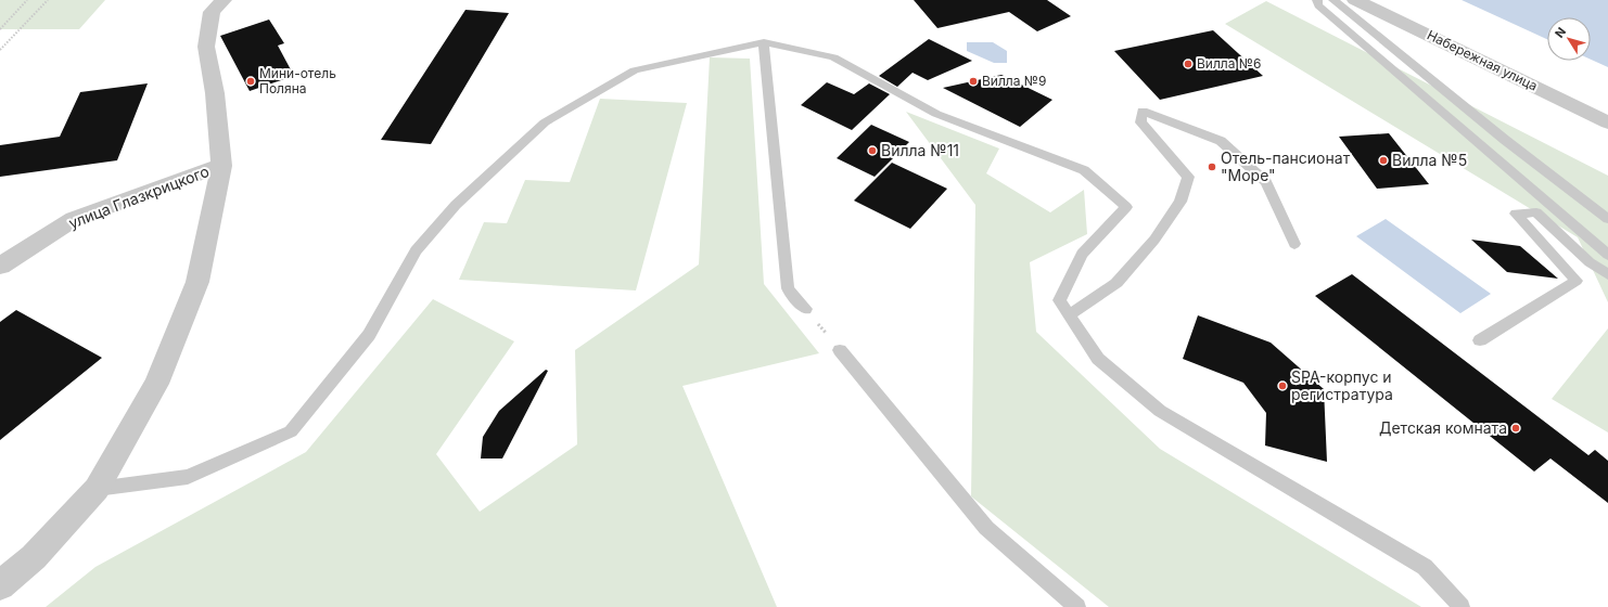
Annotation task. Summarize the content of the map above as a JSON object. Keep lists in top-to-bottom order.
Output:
{
  "streets": {
    "street": ["Набережная улица", "улица Глазкрицкого"]
  },
  "places": [
    "Вилла №6",
    "Мини-отель Поляна",
    "Вилла №9",
    "Вилла №11",
    "Вилла №5",
    "Отель-пансионат \"Море\"",
    "SPA-корпус и регистратура",
    "Детская комната"
  ],
  "north": "top left"
}
